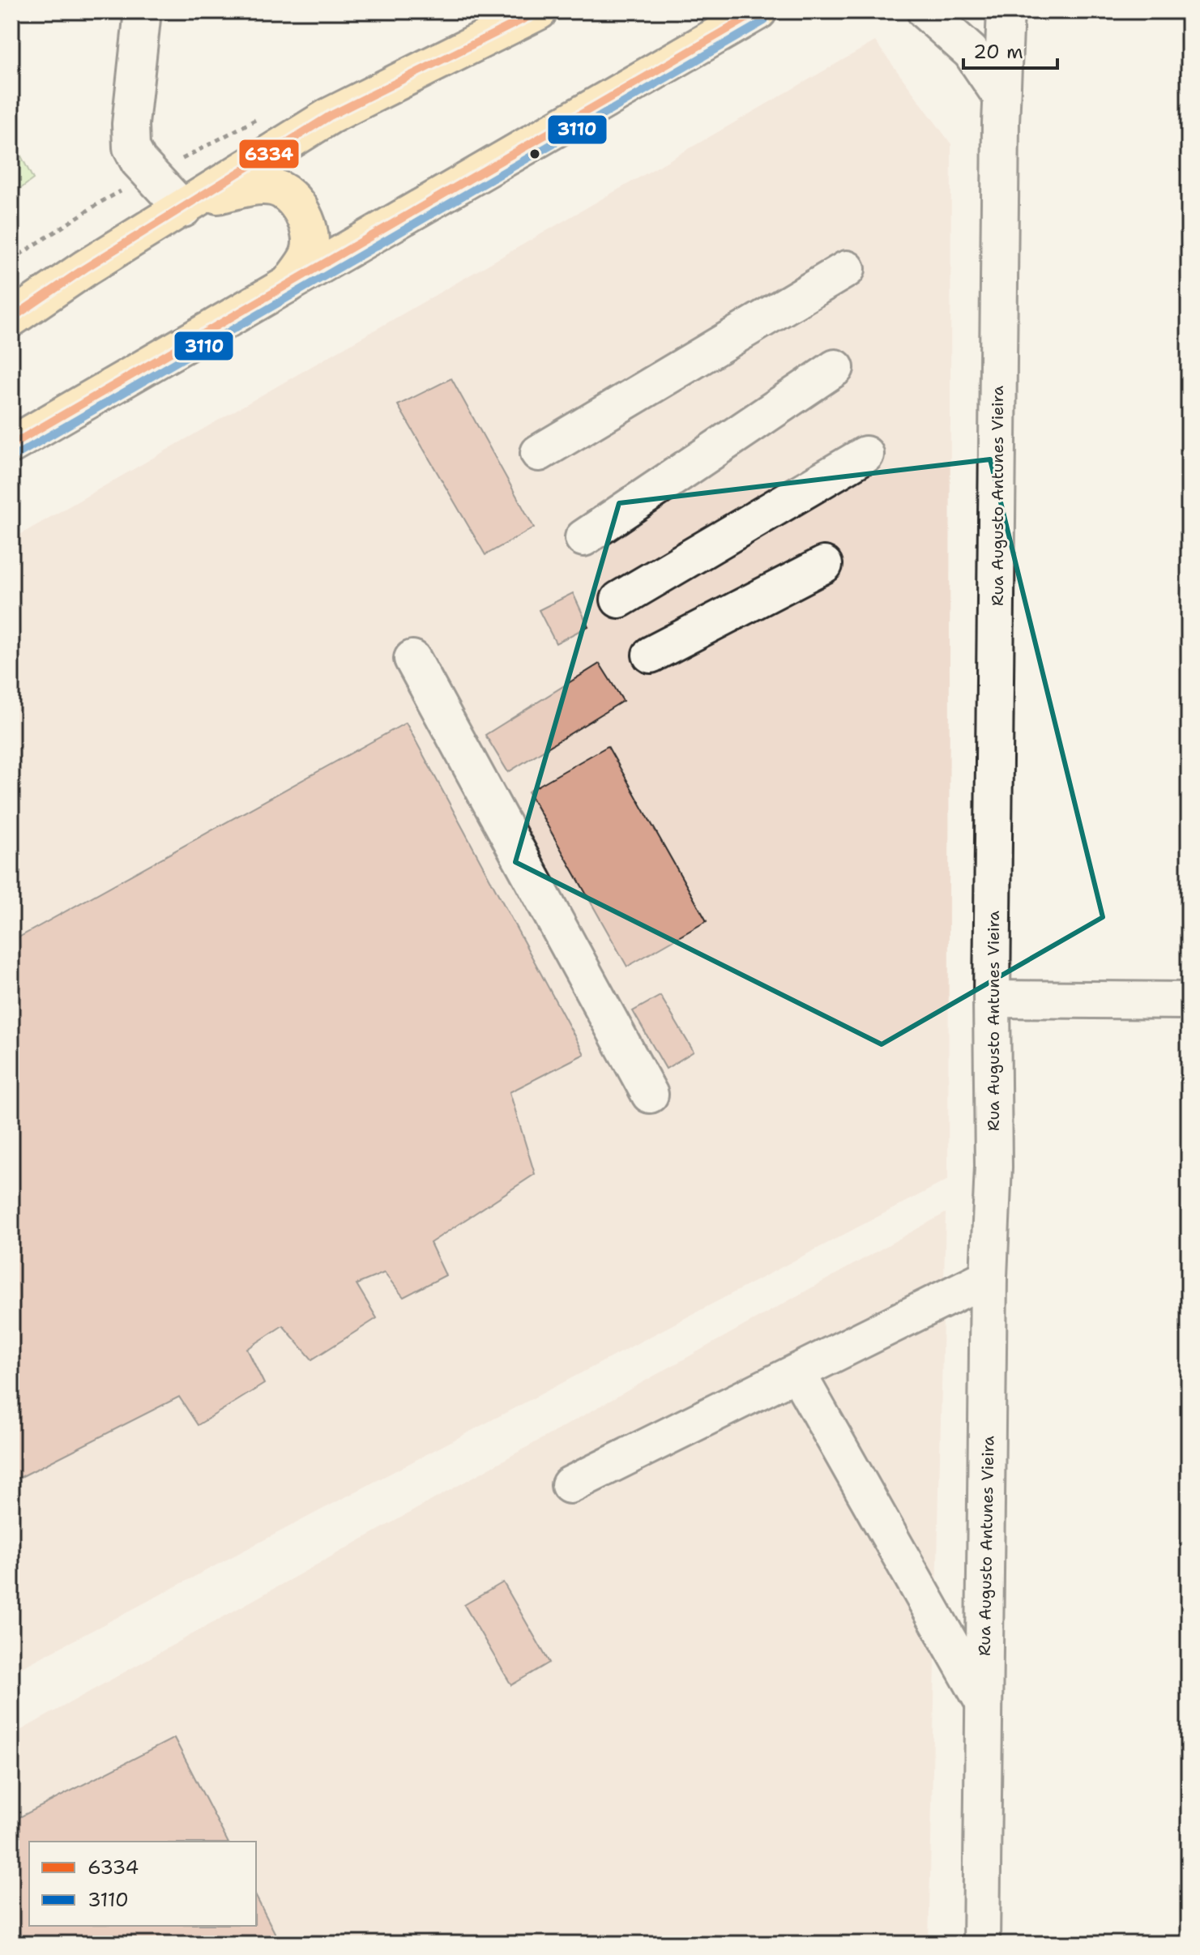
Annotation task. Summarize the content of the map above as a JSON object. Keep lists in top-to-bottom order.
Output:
{
  "streets": {
    "street": ["Rua Augusto Antunes Vieira"]
  },
  "lines": ["transit line 6334", "transit line 3110"],
  "legend": ["6334", "3110"],
  "scale_bar": "20 m"
}
